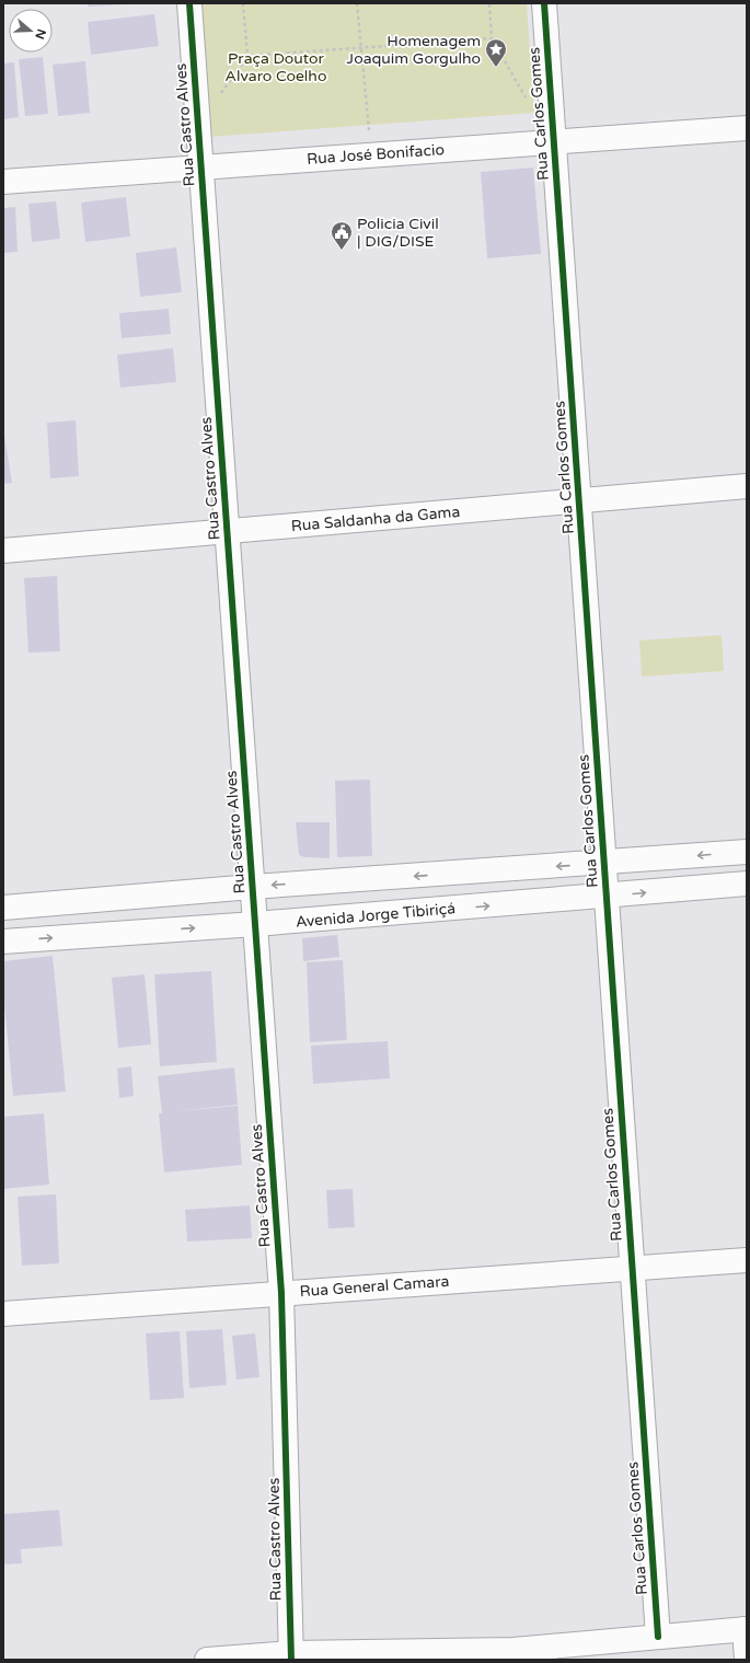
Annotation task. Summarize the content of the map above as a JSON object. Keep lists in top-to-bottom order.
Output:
{
  "streets": {
    "street": [
      "Rua Carlos Gomes",
      "Rua Castro Alves",
      "Rua José Bonifacio",
      "Rua Saldanha da Gama",
      "Avenida Jorge Tibiriçá",
      "Rua General Camara"
    ]
  },
  "crossings": [
    ["Rua Carlos Gomes", "Rua José Bonifacio"],
    ["Rua Carlos Gomes", "Rua Saldanha da Gama"],
    ["Rua Carlos Gomes", "Avenida Jorge Tibiriçá"],
    ["Rua Carlos Gomes", "Rua General Camara"],
    ["Rua Castro Alves", "Rua José Bonifacio"],
    ["Rua Castro Alves", "Rua Saldanha da Gama"],
    ["Rua Castro Alves", "Avenida Jorge Tibiriçá"],
    ["Rua Castro Alves", "Rua General Camara"]
  ],
  "parks": ["Praça Doutor Alvaro Coelho"],
  "places": {
    "place": ["Homenagem Joaquim Gorgulho"],
    "public building": ["Policia Civil | DIG/DISE"]
  },
  "north": "right"
}
